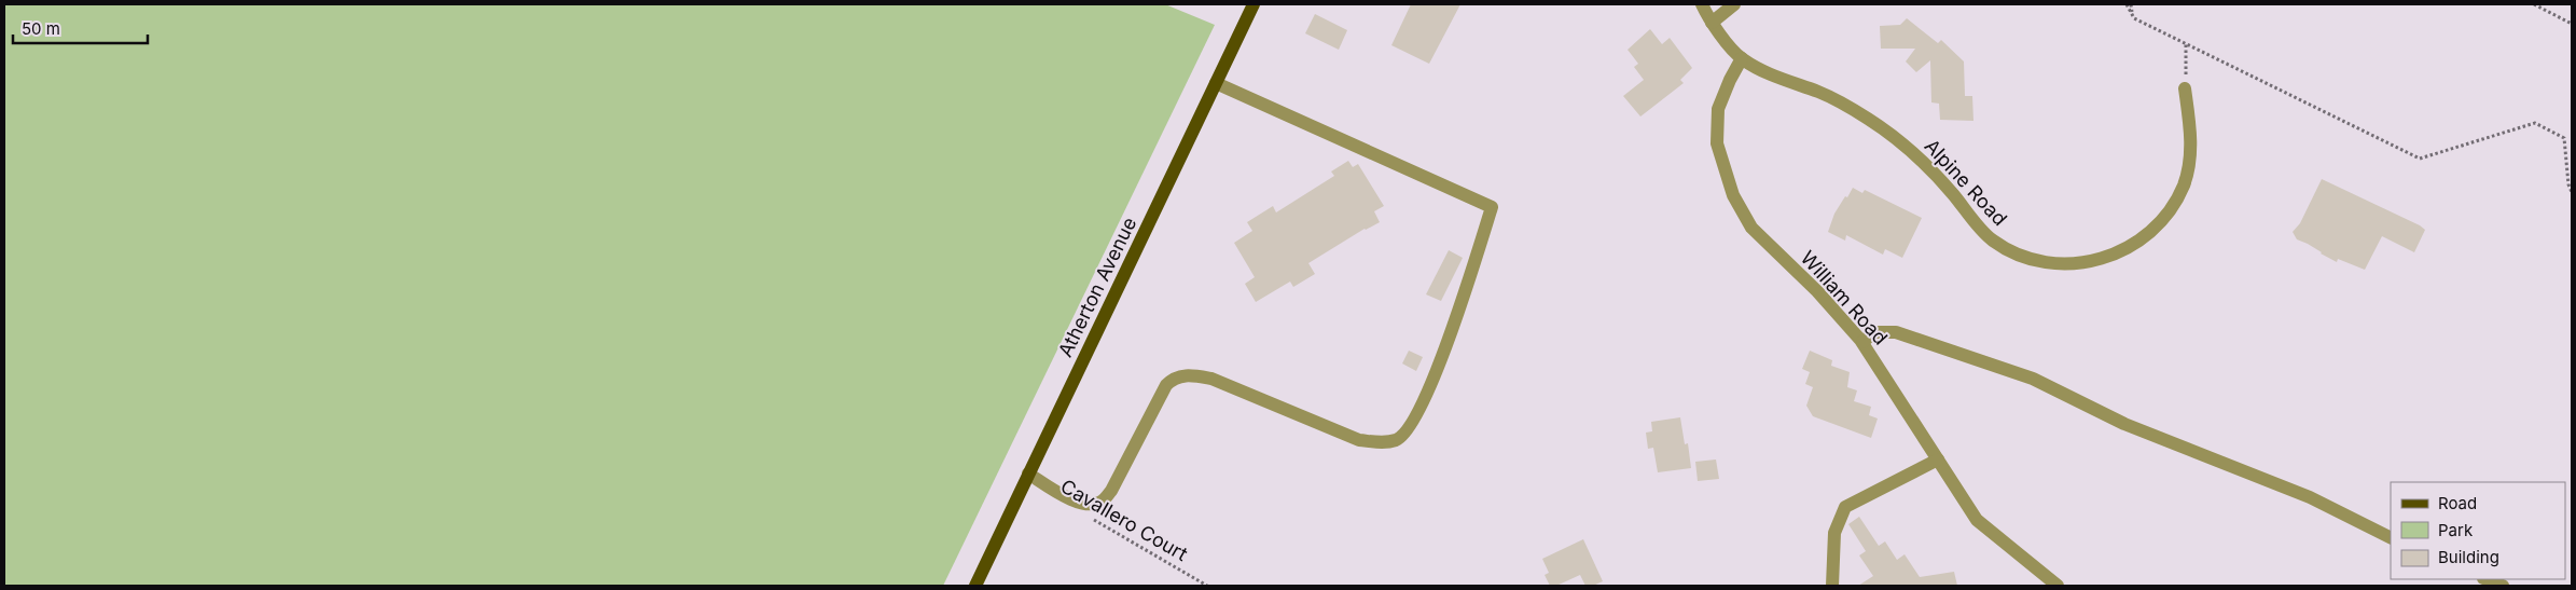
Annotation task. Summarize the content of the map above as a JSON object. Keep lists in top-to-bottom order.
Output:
{
  "streets": {
    "main road": ["Atherton Avenue"],
    "street": ["Alpine Road", "William Road"],
    "path": ["Cavallero Court"]
  },
  "crossings": [
    ["Alpine Road", "William Road"]
  ],
  "legend": ["Road", "Park", "Building"],
  "scale_bar": "50 m"
}
